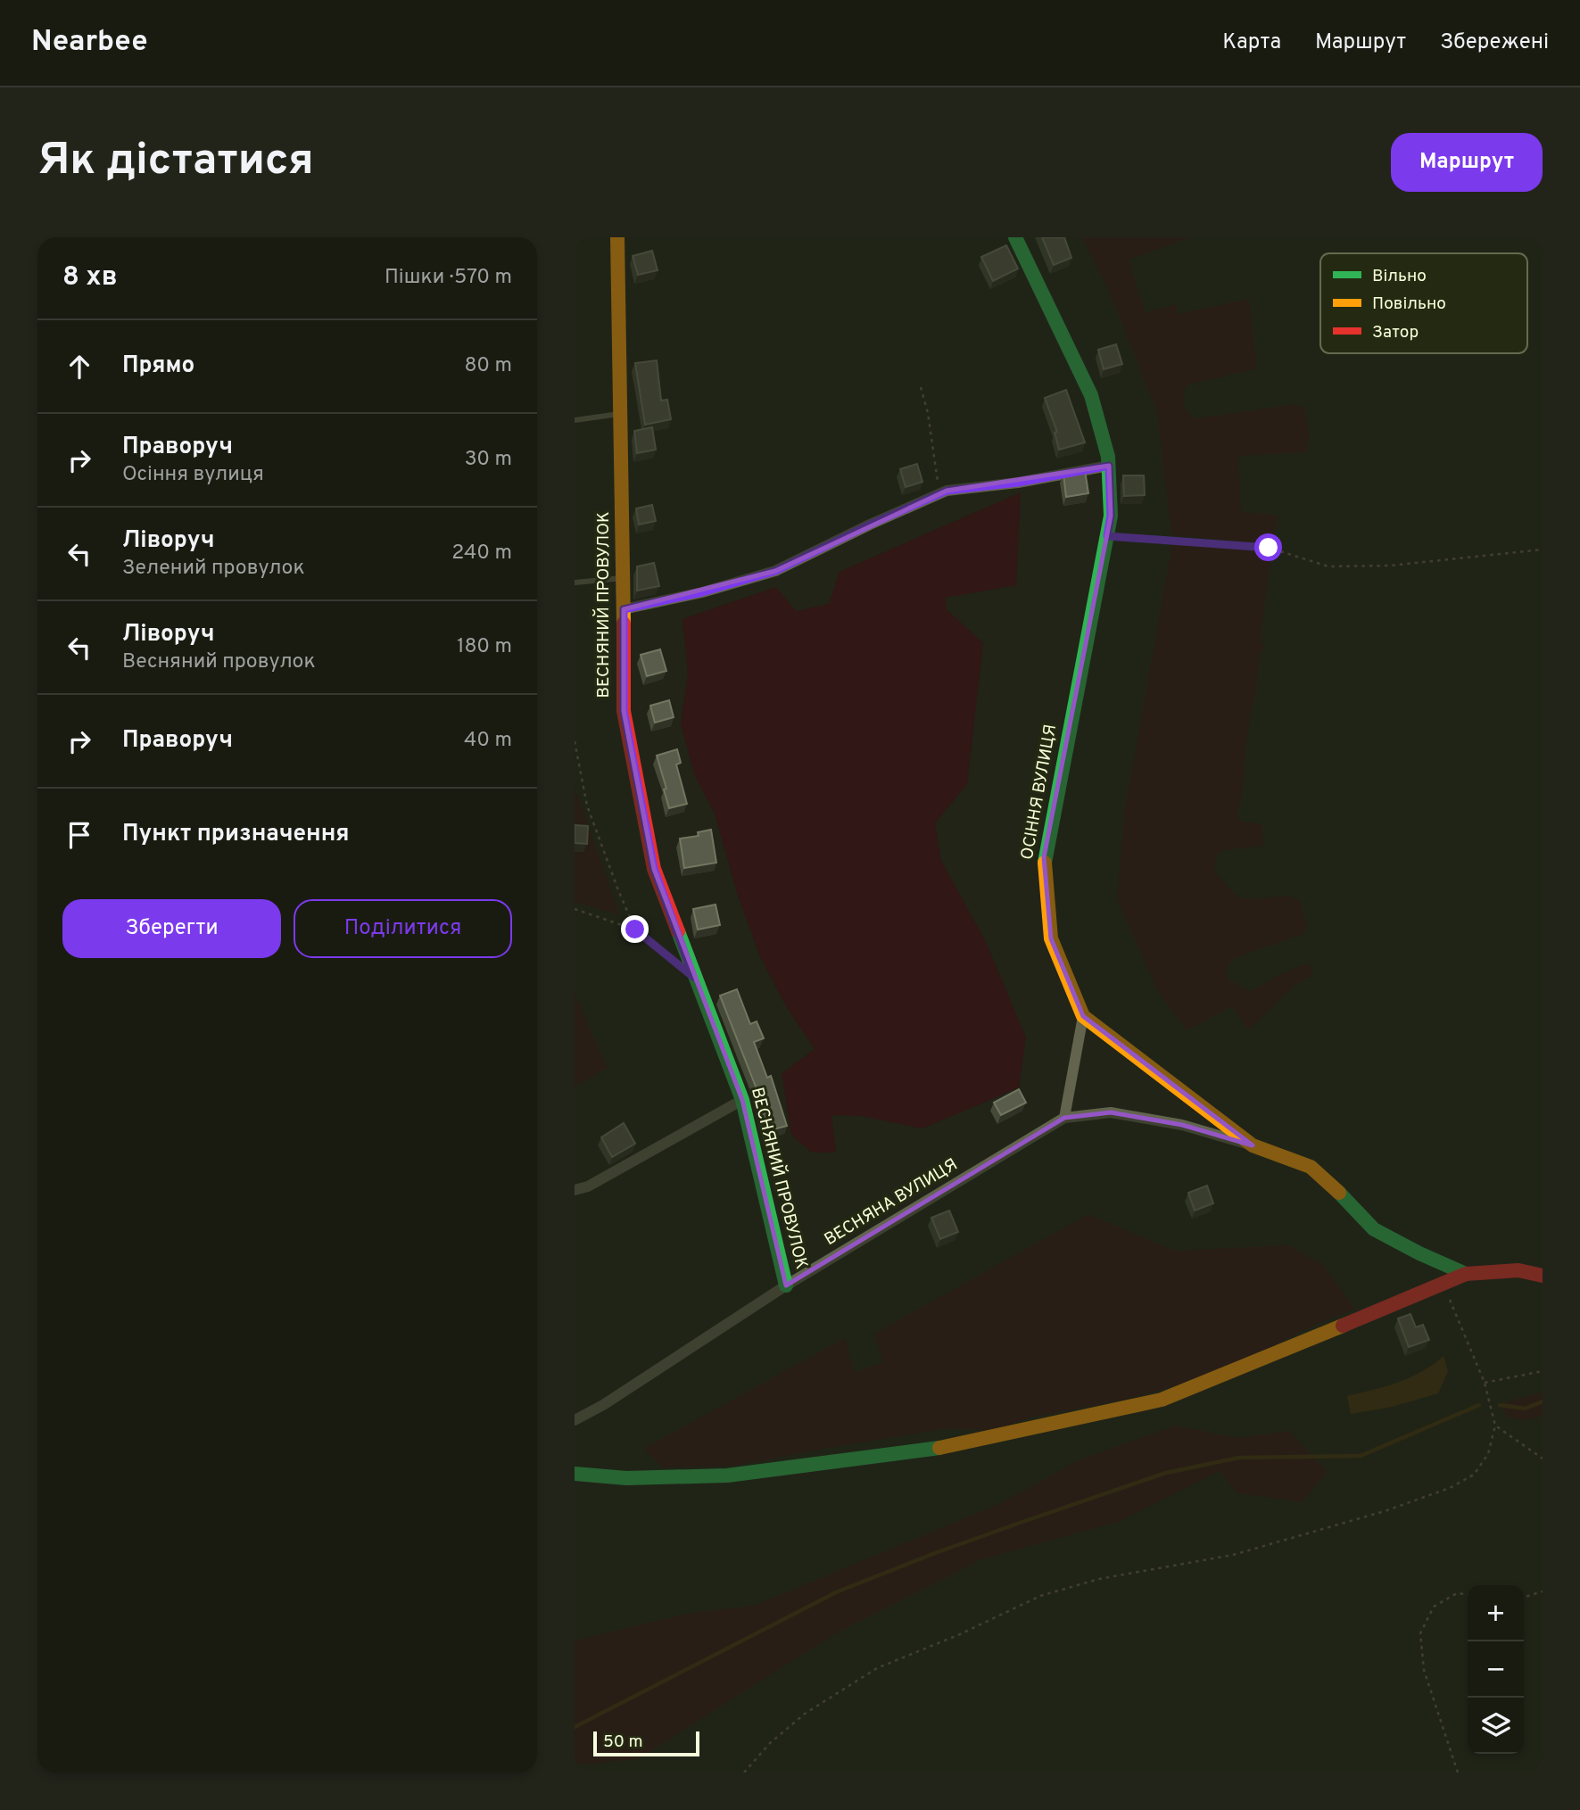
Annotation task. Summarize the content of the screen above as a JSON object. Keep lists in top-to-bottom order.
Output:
{
  "streets": {
    "street": ["ВЕСНЯНИЙ ПРОВУЛОК", "ОСІННЯ ВУЛИЦЯ", "ВЕСНЯНА ВУЛИЦЯ"]
  },
  "crossings": [
    ["ВЕСНЯНИЙ ПРОВУЛОК", "ВЕСНЯНА ВУЛИЦЯ"]
  ],
  "legend": ["Вільно", "Повільно", "Затор"],
  "scale_bar": "50 m",
  "page": {
    "header": "Nearbee",
    "nav": ["Карта", "Маршрут", "Збережені"],
    "buttons": [
      "Маршрут",
      ["Зберегти", "Поділитися"]
    ],
    "title": "Як дістатися",
    "heading": ["8 хв", "Пішки · 570 m"],
    "list": [
      ["Прямо", "80 m"],
      ["Праворуч", "Осіння вулиця", "30 m"],
      ["Ліворуч", "Зелений провулок", "240 m"],
      ["Ліворуч", "Весняний провулок", "180 m"],
      ["Праворуч", "40 m"],
      "Пункт призначення"
    ],
    "map_buttons": ["+", "−"],
    "scale": "50 m"
  }
}
